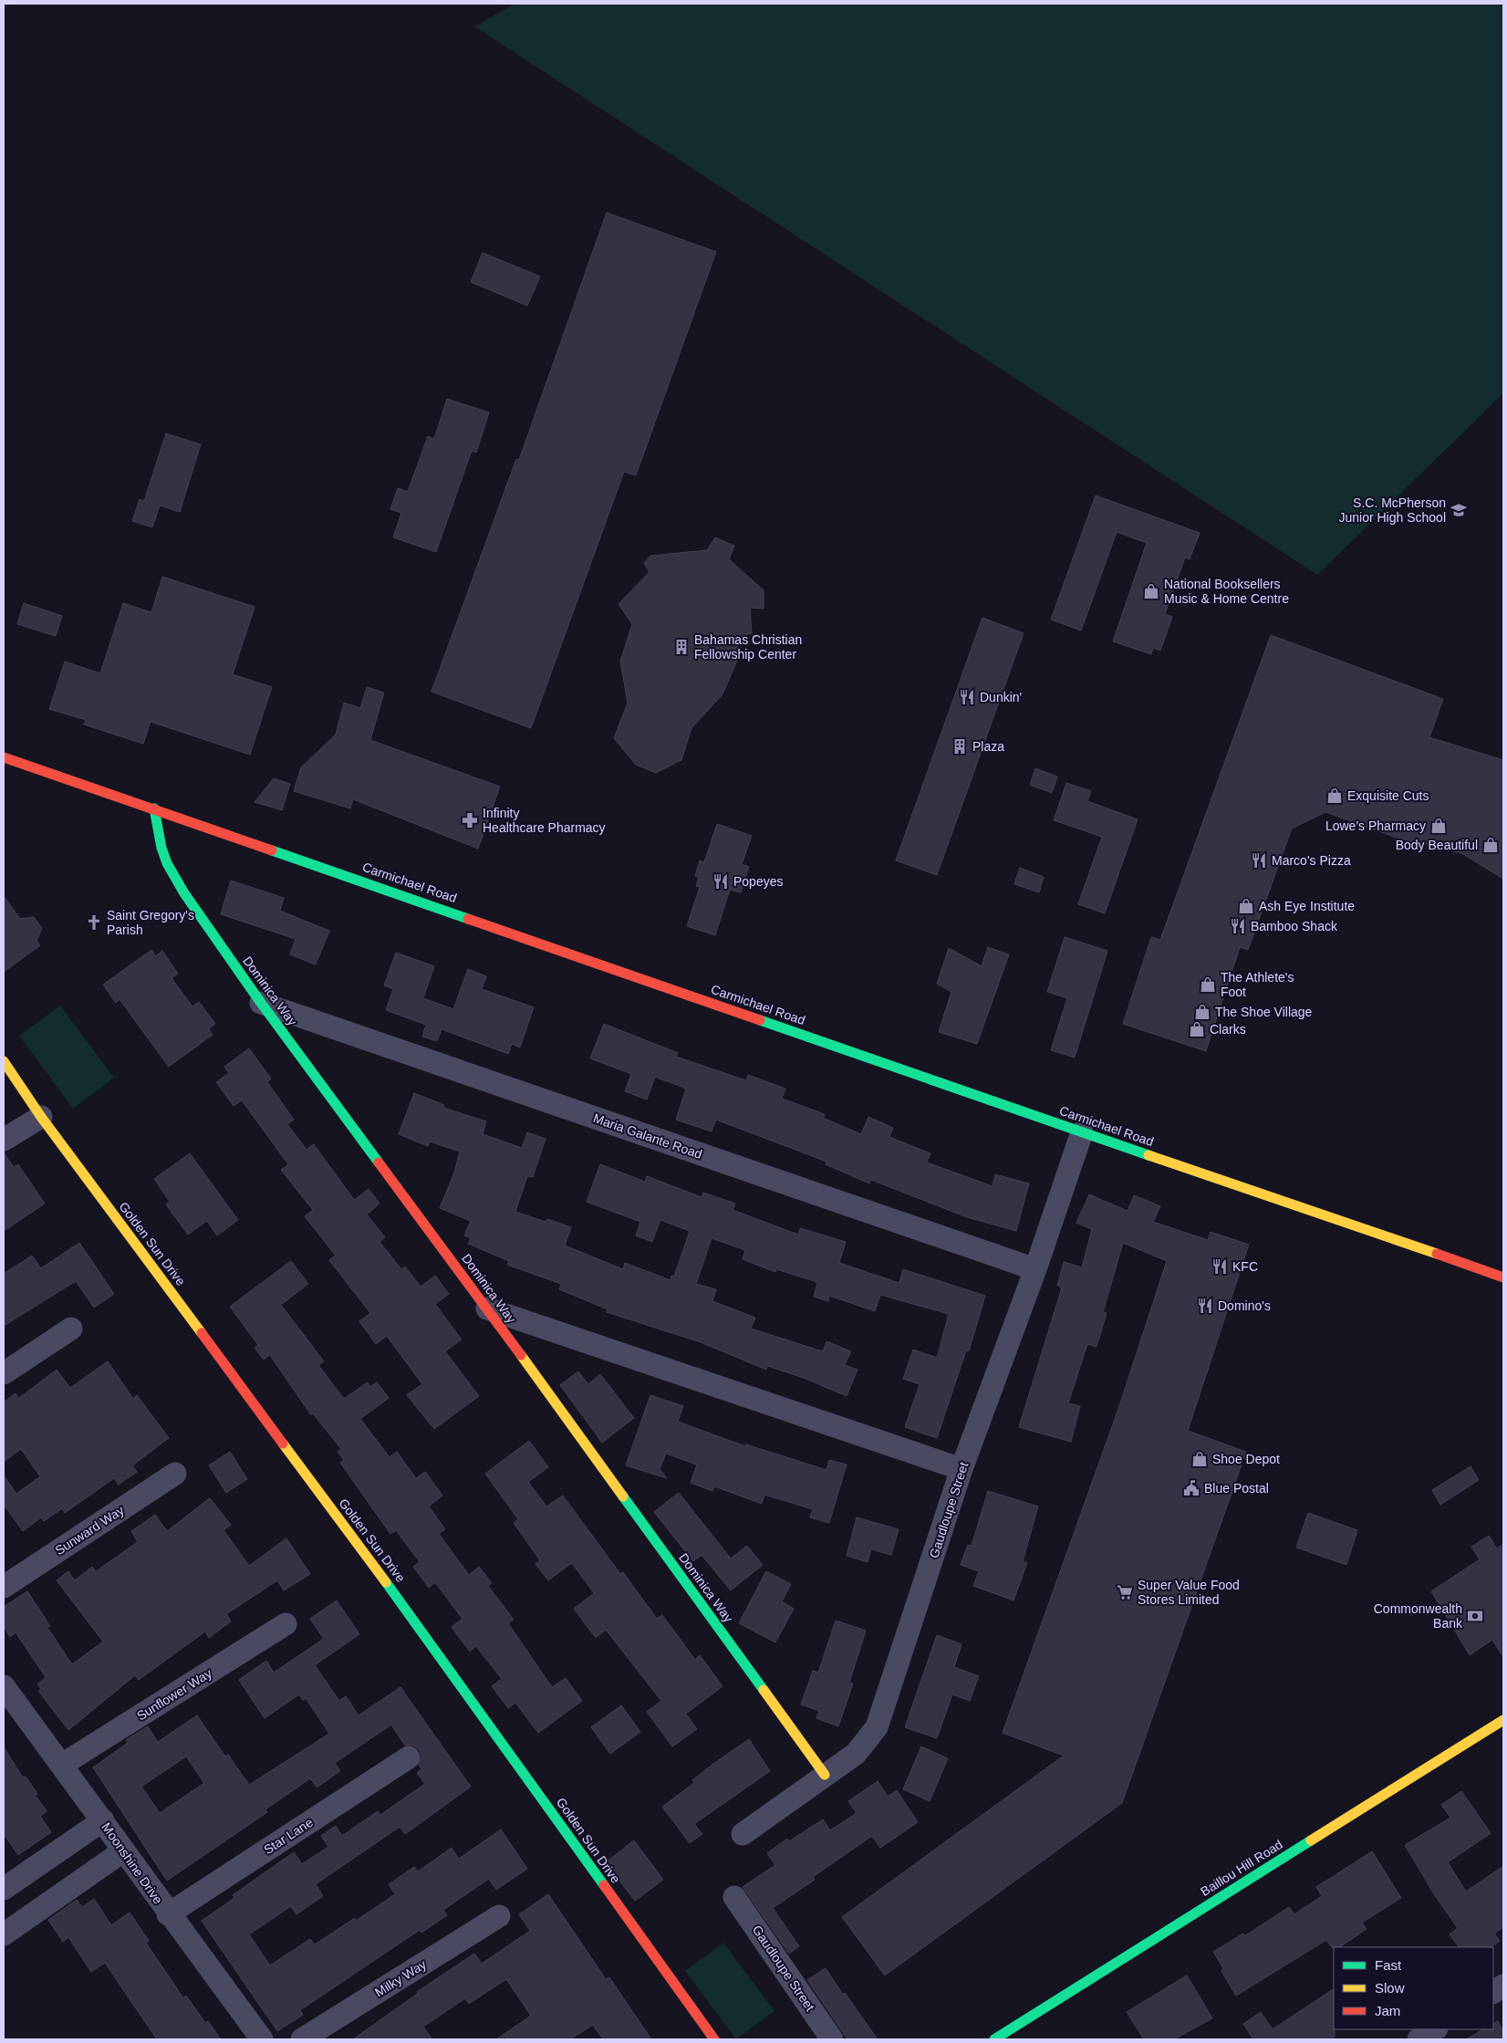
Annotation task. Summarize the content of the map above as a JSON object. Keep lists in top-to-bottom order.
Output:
{
  "streets": {
    "street": [
      "Carmichael Road",
      "Dominica Way",
      "Maria Galante Road",
      "Golden Sun Drive",
      "Gaudloupe Street",
      "Sunward Way",
      "Sunflower Way",
      "Star Lane",
      "Moonshine Drive",
      "Baillou Hill Road",
      "Milky Way"
    ]
  },
  "crossings": [
    ["Carmichael Road", "Dominica Way"],
    ["Carmichael Road", "Gaudloupe Street"],
    ["Dominica Way", "Maria Galante Road"],
    ["Dominica Way", "Gaudloupe Street"],
    ["Maria Galante Road", "Gaudloupe Street"],
    ["Sunflower Way", "Moonshine Drive"],
    ["Star Lane", "Moonshine Drive"]
  ],
  "places": {
    "school or university": ["S.C. McPherson Junior High School"],
    "shop": [
      "National Booksellers Music & Home Centre",
      "Exquisite Cuts",
      "Lowe's Pharmacy",
      "Body Beautiful",
      "Ash Eye Institute",
      "The Athlete's Foot",
      "The Shoe Village",
      "Clarks",
      "Shoe Depot"
    ],
    "building": ["Bahamas Christian Fellowship Center", "Plaza"],
    "restaurant": [
      "Dunkin'",
      "Marco's Pizza",
      "Popeyes",
      "Bamboo Shack",
      "KFC",
      "Domino's"
    ],
    "pharmacy": ["Infinity Healthcare Pharmacy"],
    "church": ["Saint Gregory's Parish"],
    "public building": ["Blue Postal"],
    "supermarket": ["Super Value Food Stores Limited"],
    "bank": ["Commonwealth Bank"]
  },
  "legend": ["Fast", "Slow", "Jam"]
}
